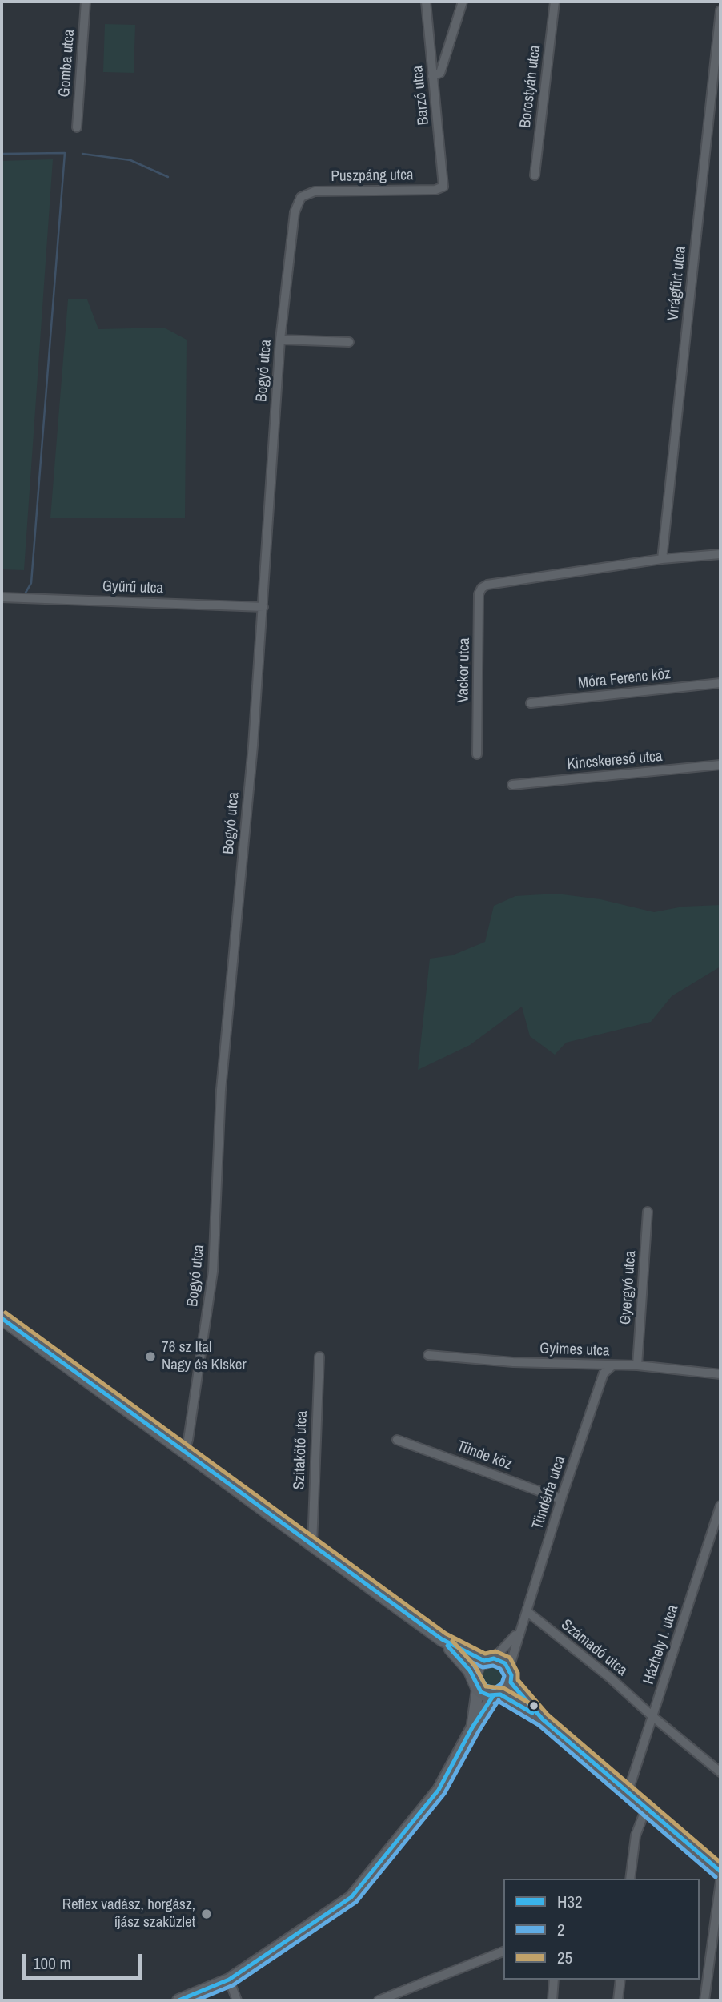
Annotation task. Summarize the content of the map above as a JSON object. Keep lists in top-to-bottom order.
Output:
{
  "streets": {
    "street": [
      "Gomba utca",
      "Borostyán utca",
      "Barzó utca",
      "Puszpáng utca",
      "Virágfürt utca",
      "Bogyó utca",
      "Gyűrű utca",
      "Vackor utca",
      "Móra Ferenc köz",
      "Kincskereső utca",
      "Gyergyó utca",
      "Gyimes utca",
      "Szitakötő utca",
      "Tünde köz",
      "Tündérfa utca",
      "Házhely I. utca",
      "Számadó utca"
    ]
  },
  "crossings": [
    ["Barzó utca", "Puszpáng utca"],
    ["Puszpáng utca", "Bogyó utca"],
    ["Virágfürt utca", "Vackor utca"],
    ["Bogyó utca", "Gyűrű utca"],
    ["Gyergyó utca", "Gyimes utca"],
    ["Gyimes utca", "Tündérfa utca"],
    ["Tünde köz", "Tündérfa utca"],
    ["Tündérfa utca", "Számadó utca"],
    ["Házhely I. utca", "Számadó utca"]
  ],
  "places": ["76 sz Ital Nagy és Kisker", "Reflex vadász, horgász, íjász szaküzlet"],
  "lines": ["transit line 25", "transit line H32", "transit line 2"],
  "legend": ["H32", "2", "25"],
  "scale_bar": "100 m"
}
